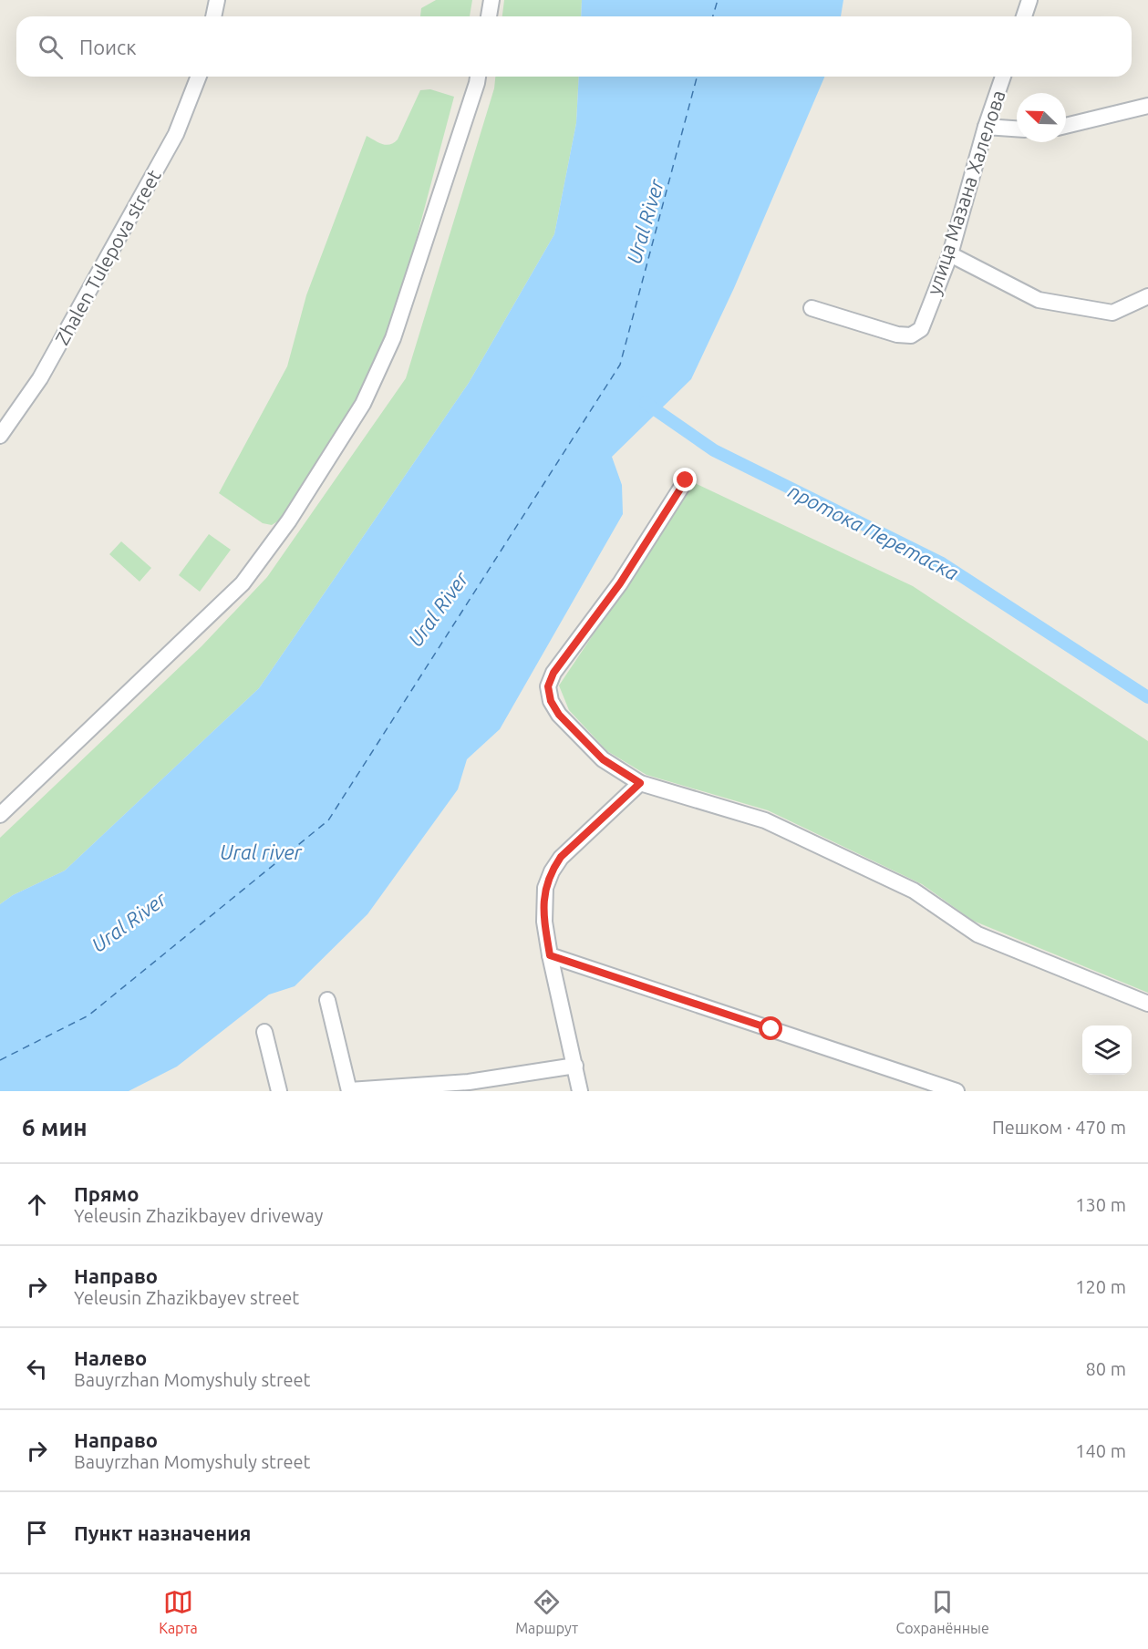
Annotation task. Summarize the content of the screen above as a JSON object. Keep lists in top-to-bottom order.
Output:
{
  "streets": {
    "street": ["улица Мазана Халелова", "Zhalen Tulepova street"]
  },
  "water": ["Ural River", "протока Перетаска", "Ural river"],
  "north": "top left",
  "page": {
    "search": "Поиск",
    "heading": ["6 мин", "Пешком · 470 m"],
    "list": [
      ["Прямо", "Yeleusin Zhazikbayev driveway", "130 m"],
      ["Направо", "Yeleusin Zhazikbayev street", "120 m"],
      ["Налево", "Bauyrzhan Momyshuly street", "80 m"],
      ["Направо", "Bauyrzhan Momyshuly street", "140 m"],
      "Пункт назначения"
    ],
    "nav": ["Карта", "Маршрут", "Сохранённые"]
  }
}
